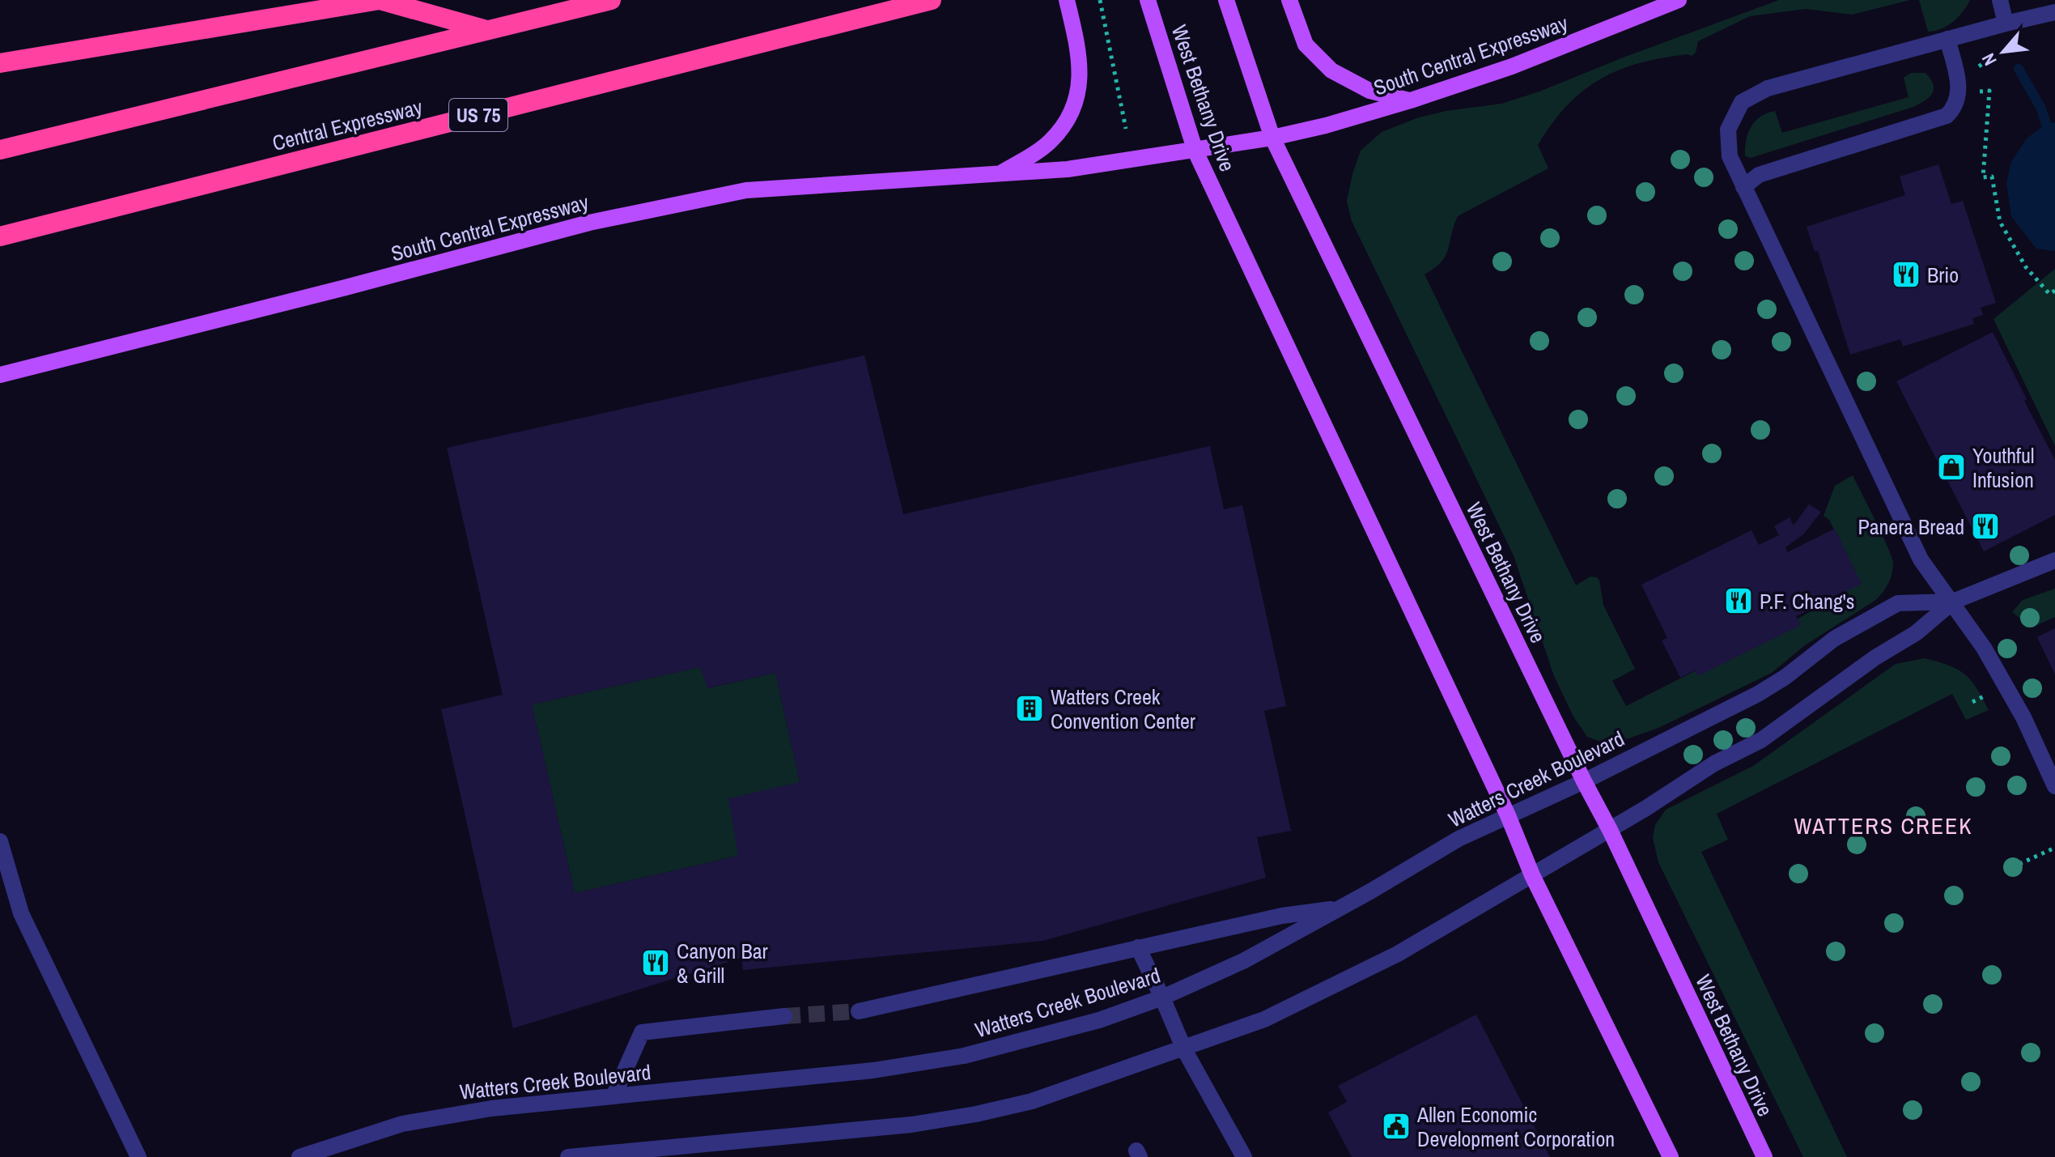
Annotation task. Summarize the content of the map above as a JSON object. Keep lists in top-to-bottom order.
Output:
{
  "streets": {
    "highway": ["US 75", "Central Expressway"],
    "main road": ["South Central Expressway", "West Bethany Drive"],
    "street": ["Watters Creek Boulevard"]
  },
  "crossings": [
    ["South Central Expressway", "West Bethany Drive"],
    ["West Bethany Drive", "Watters Creek Boulevard"]
  ],
  "districts": ["WATTERS CREEK"],
  "places": {
    "restaurant": [
      "Brio",
      "Panera Bread",
      "P.F. Chang's",
      "Canyon Bar & Grill"
    ],
    "shop": ["Youthful Infusion"],
    "building": ["Watters Creek Convention Center"],
    "public building": ["Allen Economic Development Corporation"]
  },
  "north": "bottom left"
}
